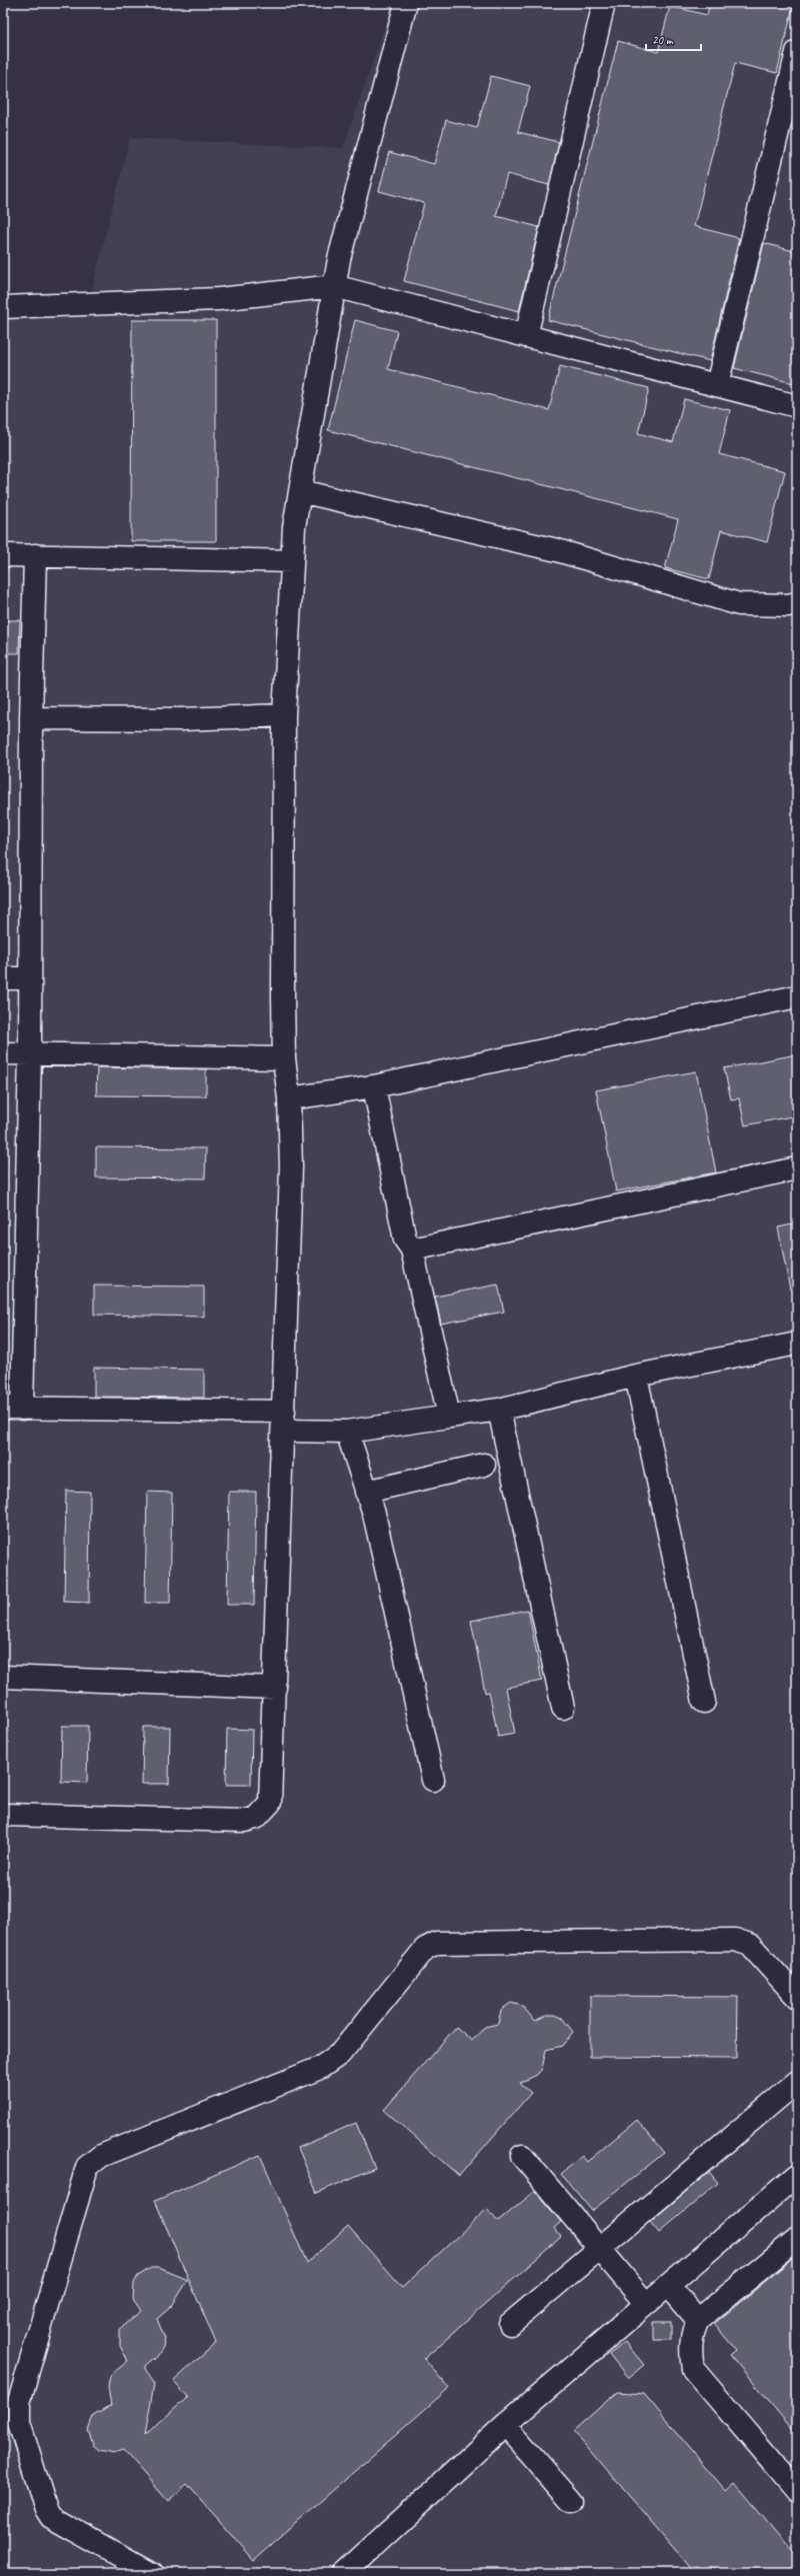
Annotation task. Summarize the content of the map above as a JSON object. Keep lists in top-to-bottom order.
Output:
{
  "scale_bar": "20 m"
}
